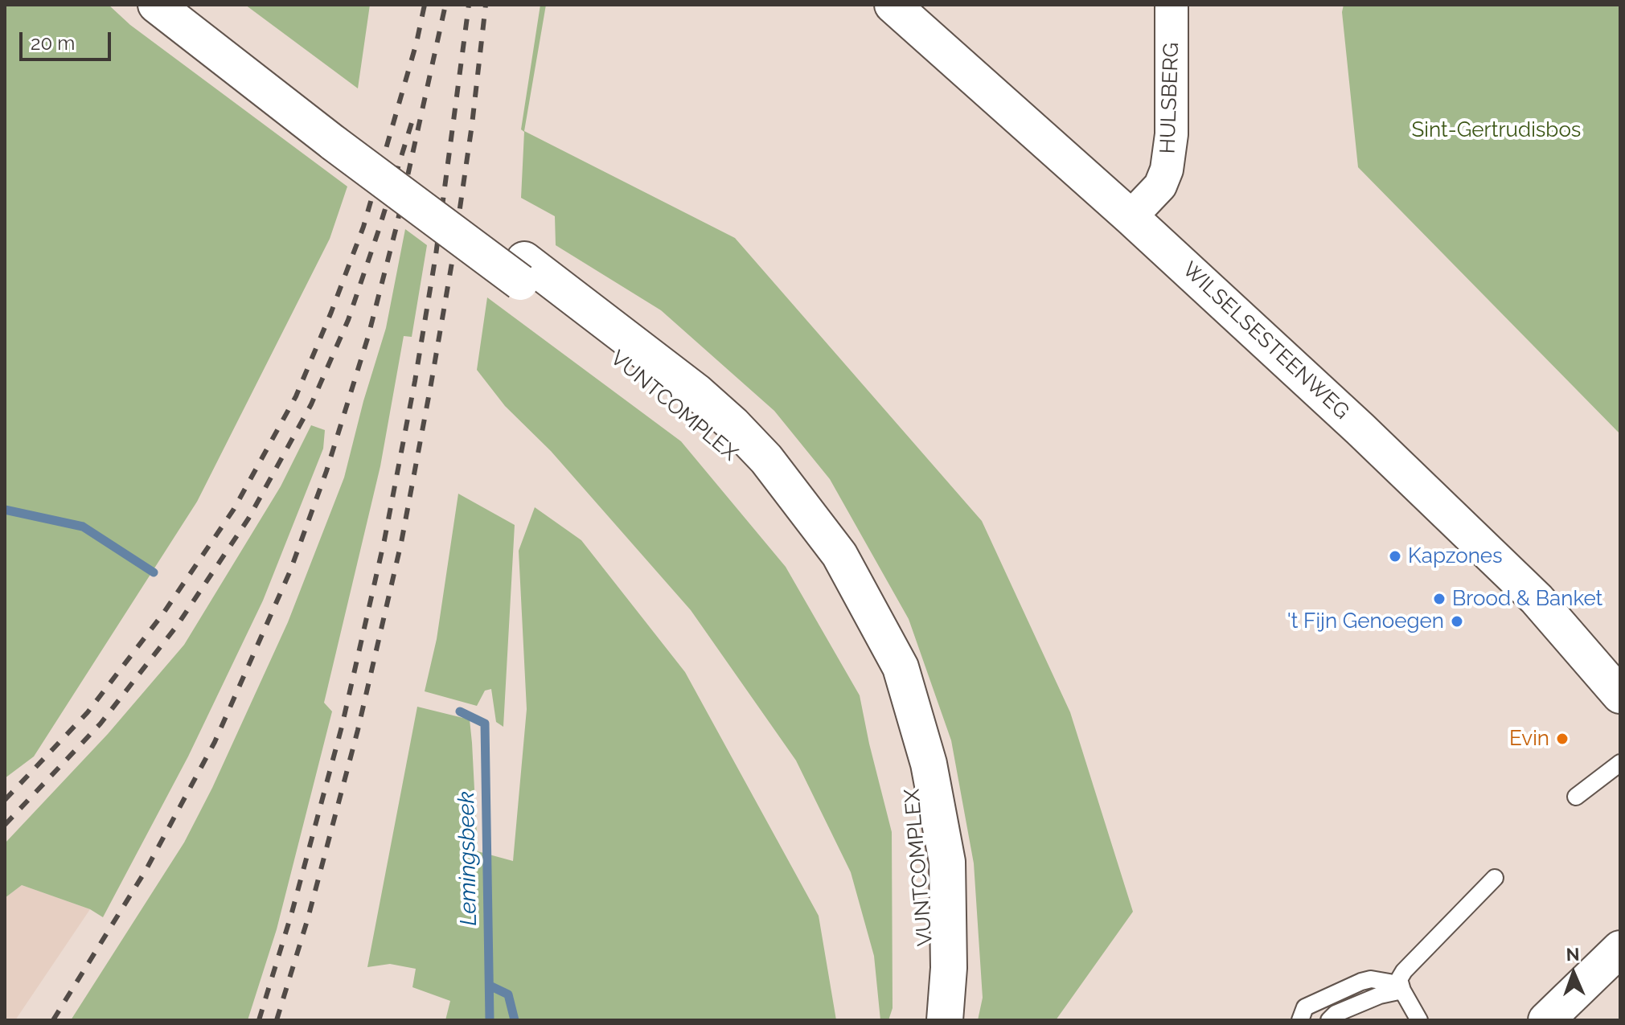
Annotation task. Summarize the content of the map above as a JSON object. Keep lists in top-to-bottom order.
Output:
{
  "streets": {
    "street": ["HULSBERG", "WILSELSESTEENWEG", "VUNTCOMPLEX"]
  },
  "crossings": [
    ["HULSBERG", "WILSELSESTEENWEG"]
  ],
  "water": ["Lemingsbeek"],
  "parks": ["Sint-Gertrudisbos"],
  "places": [
    "Kapzones",
    "Brood & Banket",
    "'t Fijn Genoegen",
    "Evin"
  ],
  "scale_bar": "20 m",
  "north": "top"
}
